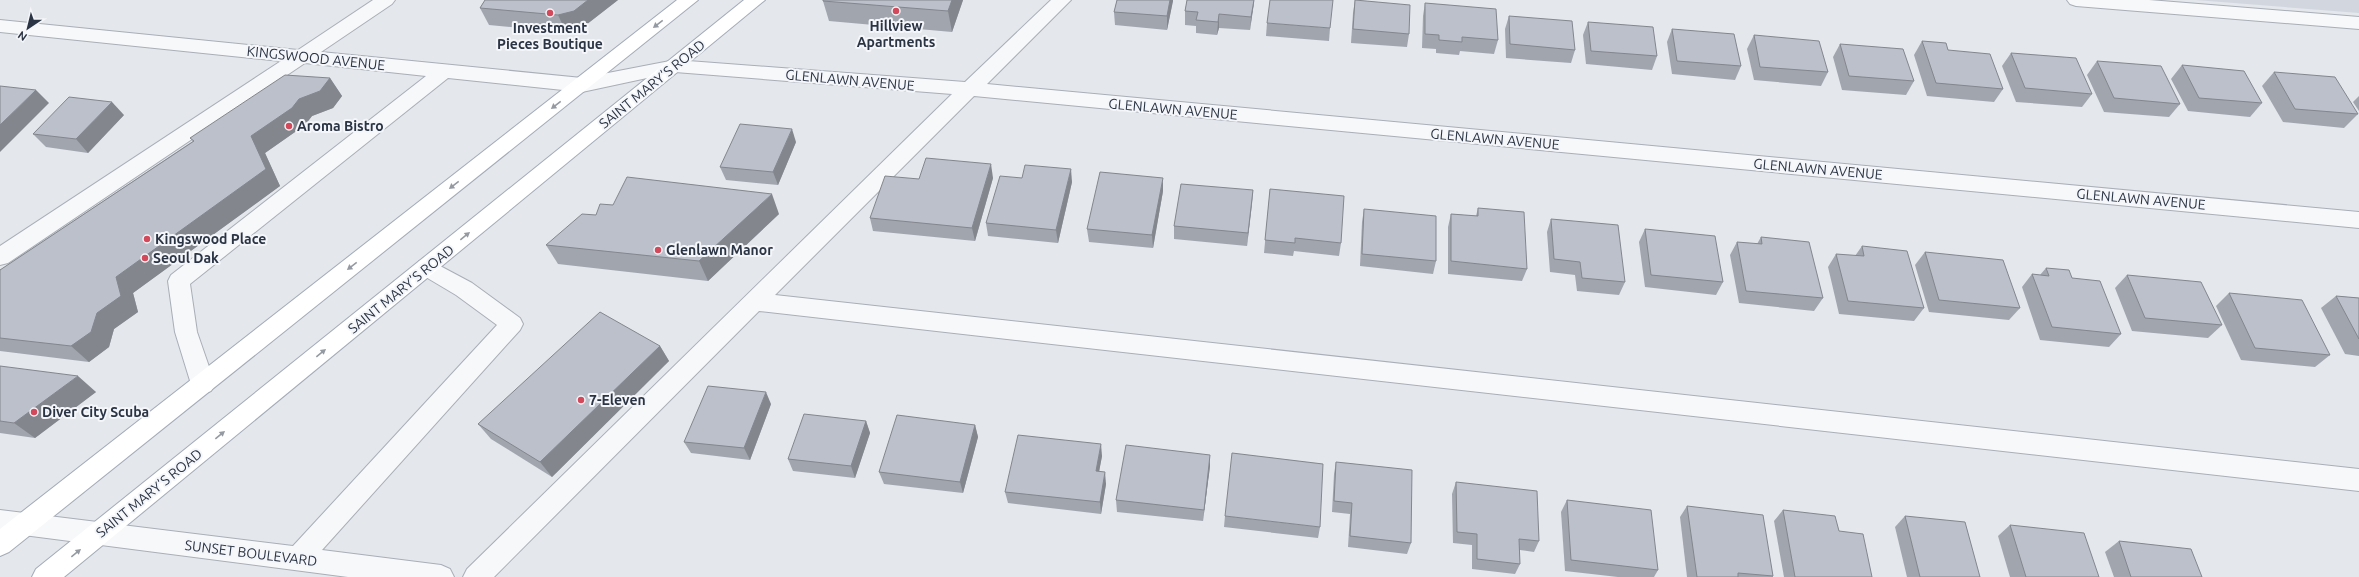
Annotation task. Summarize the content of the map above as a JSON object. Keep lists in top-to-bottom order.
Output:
{
  "streets": {
    "main road": ["SAINT MARY’S ROAD"],
    "street": ["KINGSWOOD AVENUE", "GLENLAWN AVENUE", "SUNSET BOULEVARD"]
  },
  "crossings": [
    ["KINGSWOOD AVENUE", "GLENLAWN AVENUE"],
    ["GLENLAWN AVENUE", "SAINT MARY’S ROAD"],
    ["SAINT MARY’S ROAD", "SUNSET BOULEVARD"]
  ],
  "places": [
    "Hillview Apartments",
    "Investment Pieces Boutique",
    "Aroma Bistro",
    "Kingswood Place",
    "Glenlawn Manor",
    "Seoul Dak",
    "7-Eleven",
    "Diver City Scuba"
  ],
  "north": "bottom left"
}
